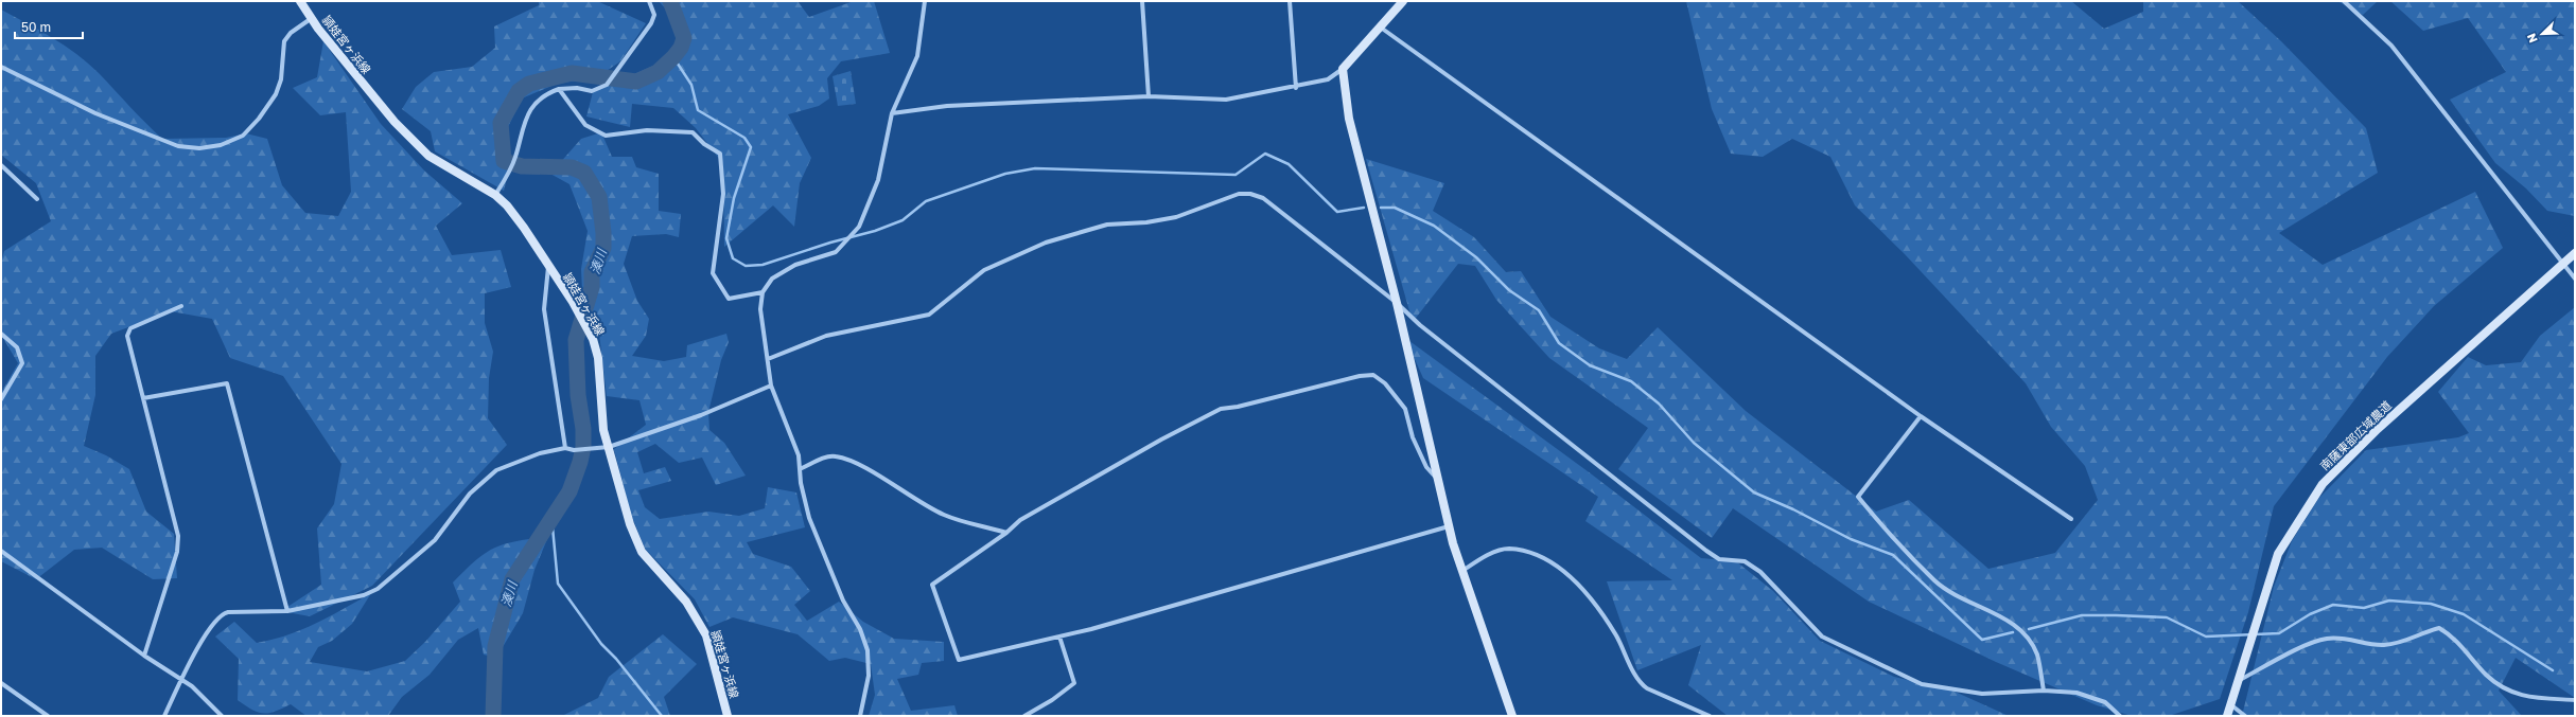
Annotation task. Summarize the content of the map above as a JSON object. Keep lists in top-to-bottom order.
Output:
{
  "streets": {
    "street": ["頴娃宮ヶ浜線", "南薩東部広域農道"]
  },
  "water": ["湊川"],
  "scale_bar": "50 m",
  "north": "bottom left"
}
